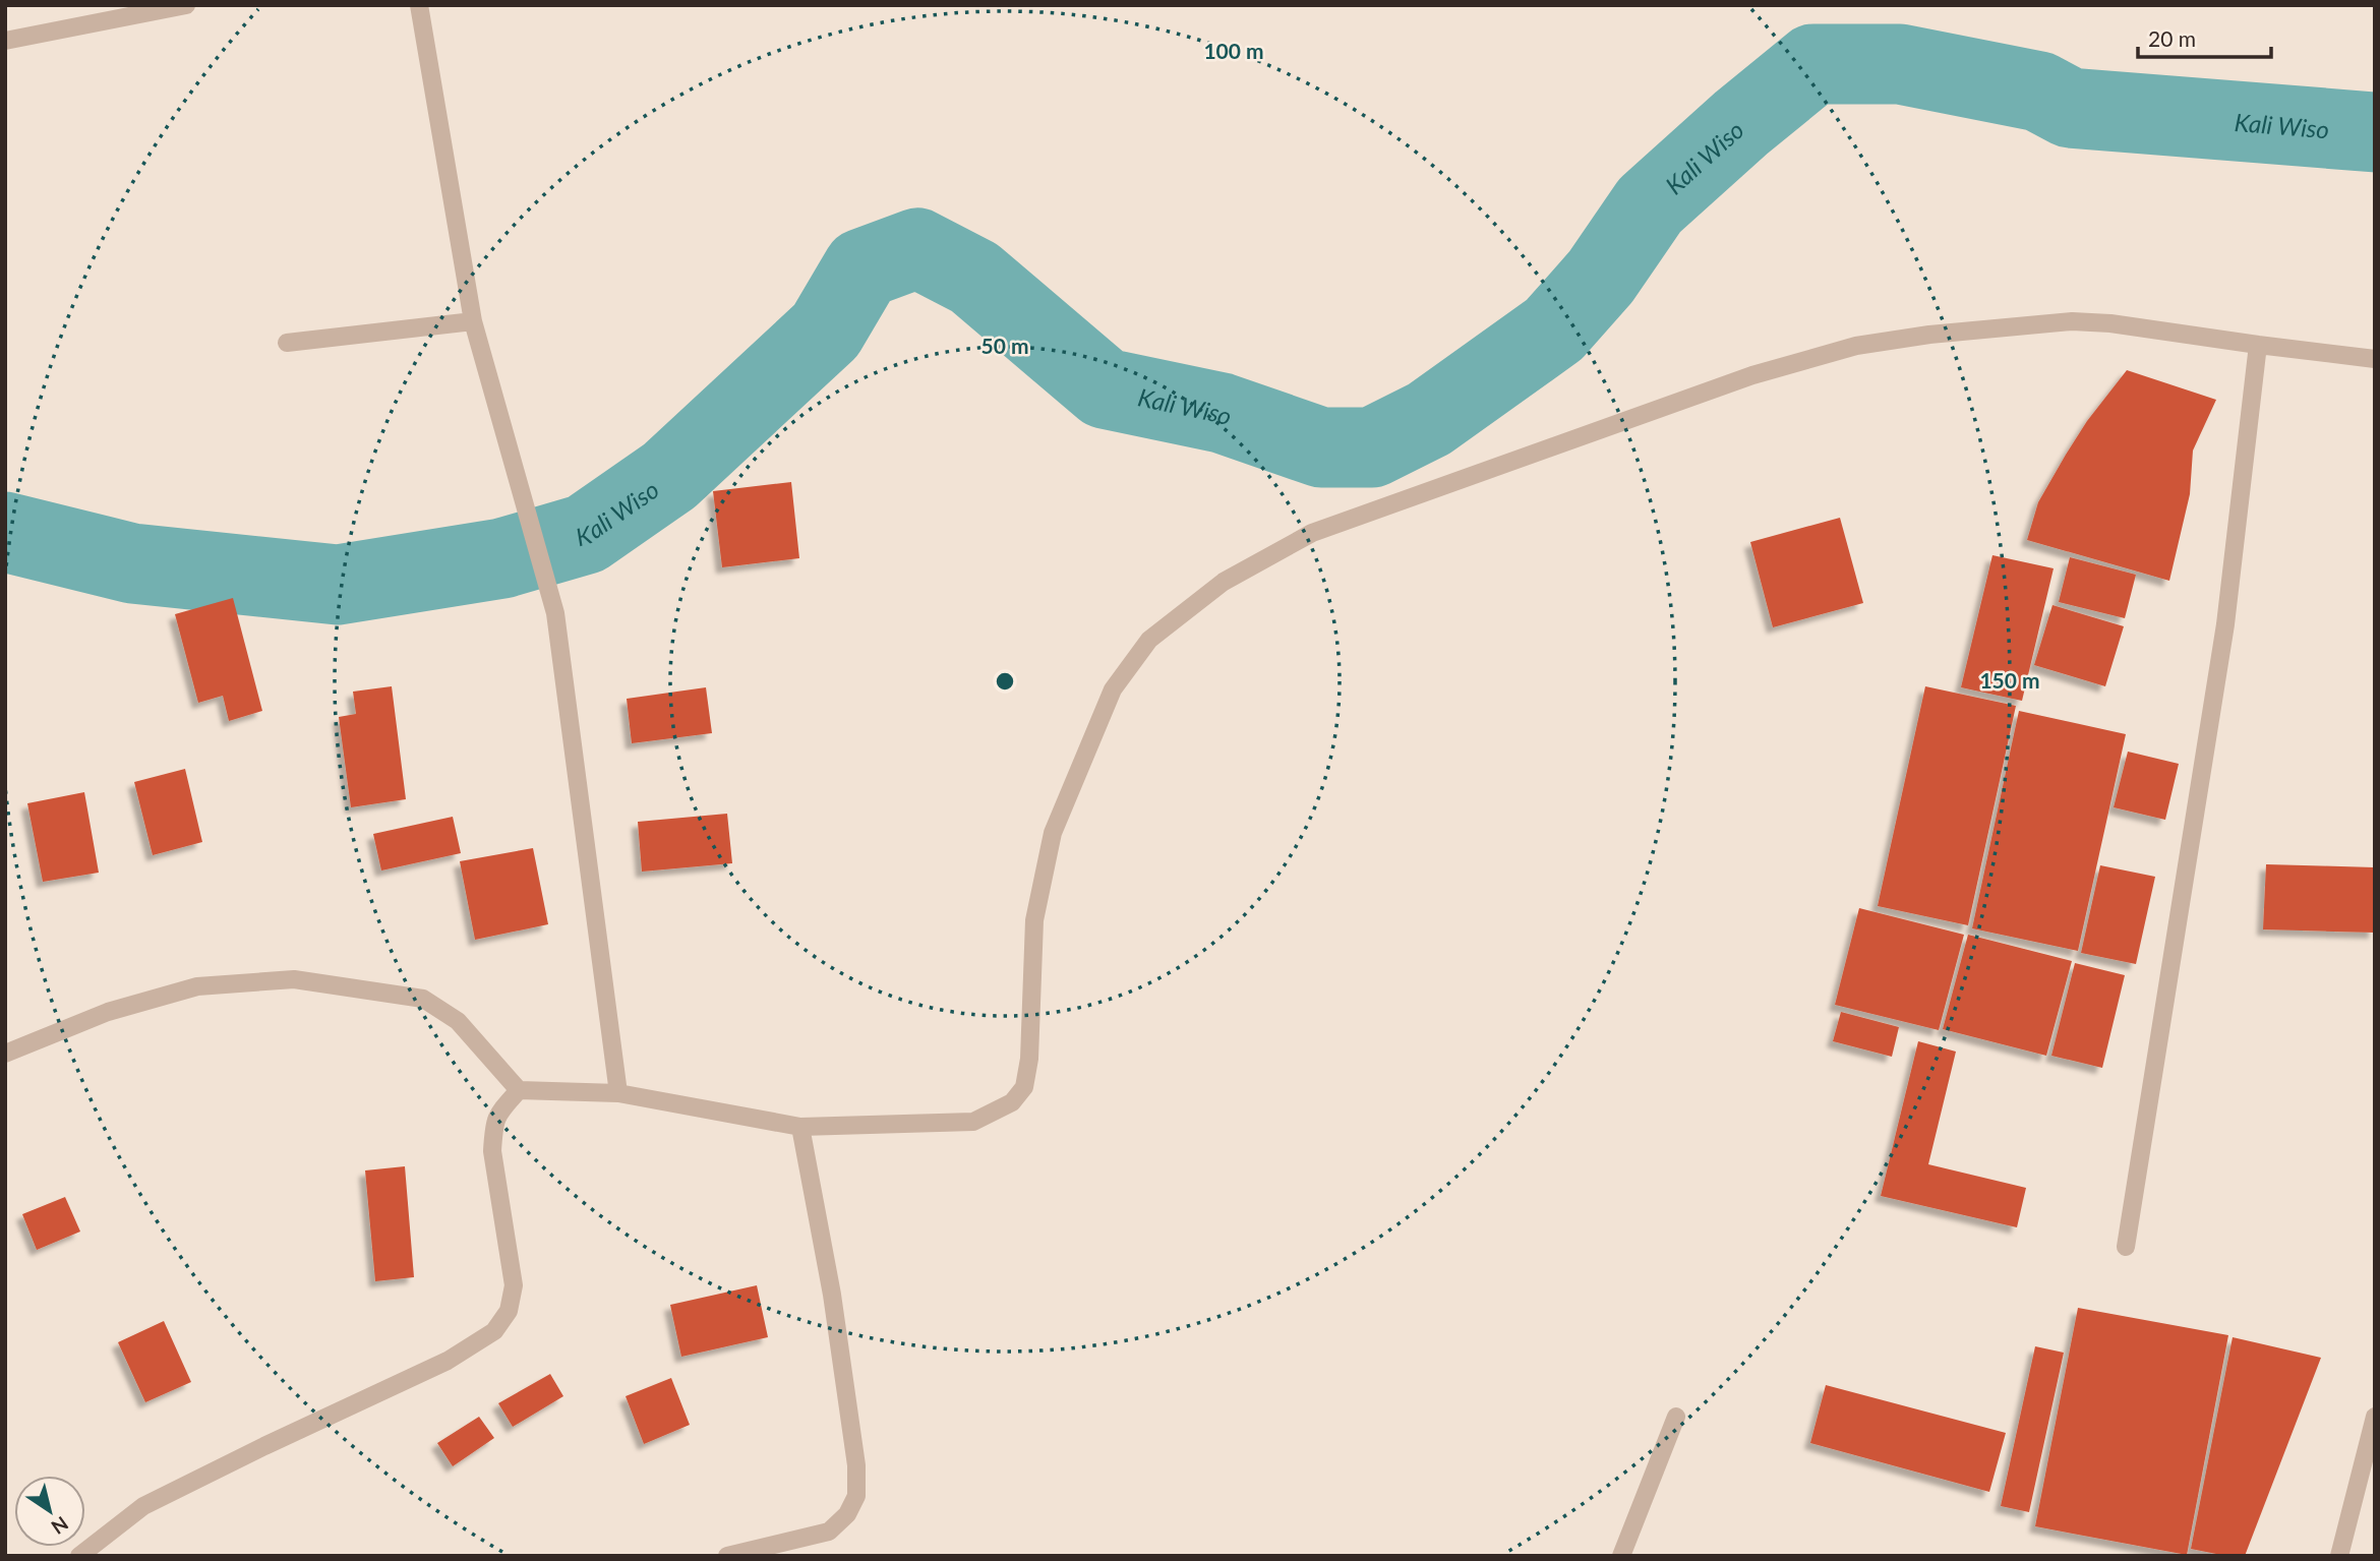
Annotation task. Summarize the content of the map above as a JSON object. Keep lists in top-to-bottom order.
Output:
{
  "water": ["Kali Wiso"],
  "scale_bar": "20 m",
  "north": "bottom right",
  "rings": ["100 m", "50 m", "150 m"]
}
